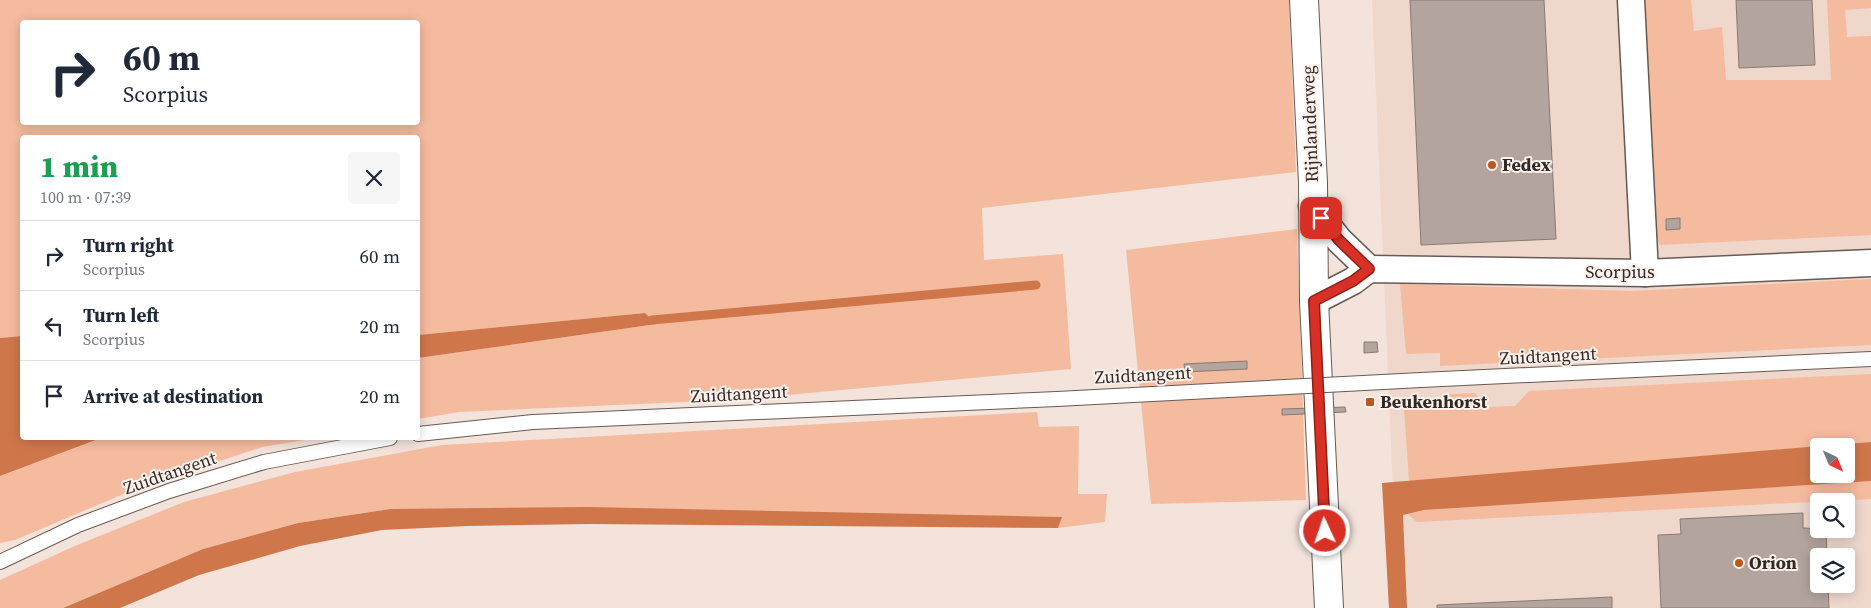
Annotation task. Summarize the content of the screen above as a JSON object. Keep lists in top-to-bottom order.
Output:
{
  "streets": {
    "street": ["Rijnlanderweg", "Scorpius"],
    "lane": ["Zuidtangent"]
  },
  "places": {
    "other": ["Fedex", "Orion"],
    "transit": ["Beukenhorst"]
  },
  "north": "bottom right",
  "page": {
    "turn": ["60 m", "Scorpius"],
    "heading": ["1 min", "100 m · 07:39"],
    "list": [
      {
        "name": "Turn right",
        "note": "Scorpius",
        "value": "60 m"
      },
      {
        "name": "Turn left",
        "note": "Scorpius",
        "value": "20 m"
      },
      {
        "name": "Arrive at destination",
        "value": "20 m"
      }
    ]
  }
}
